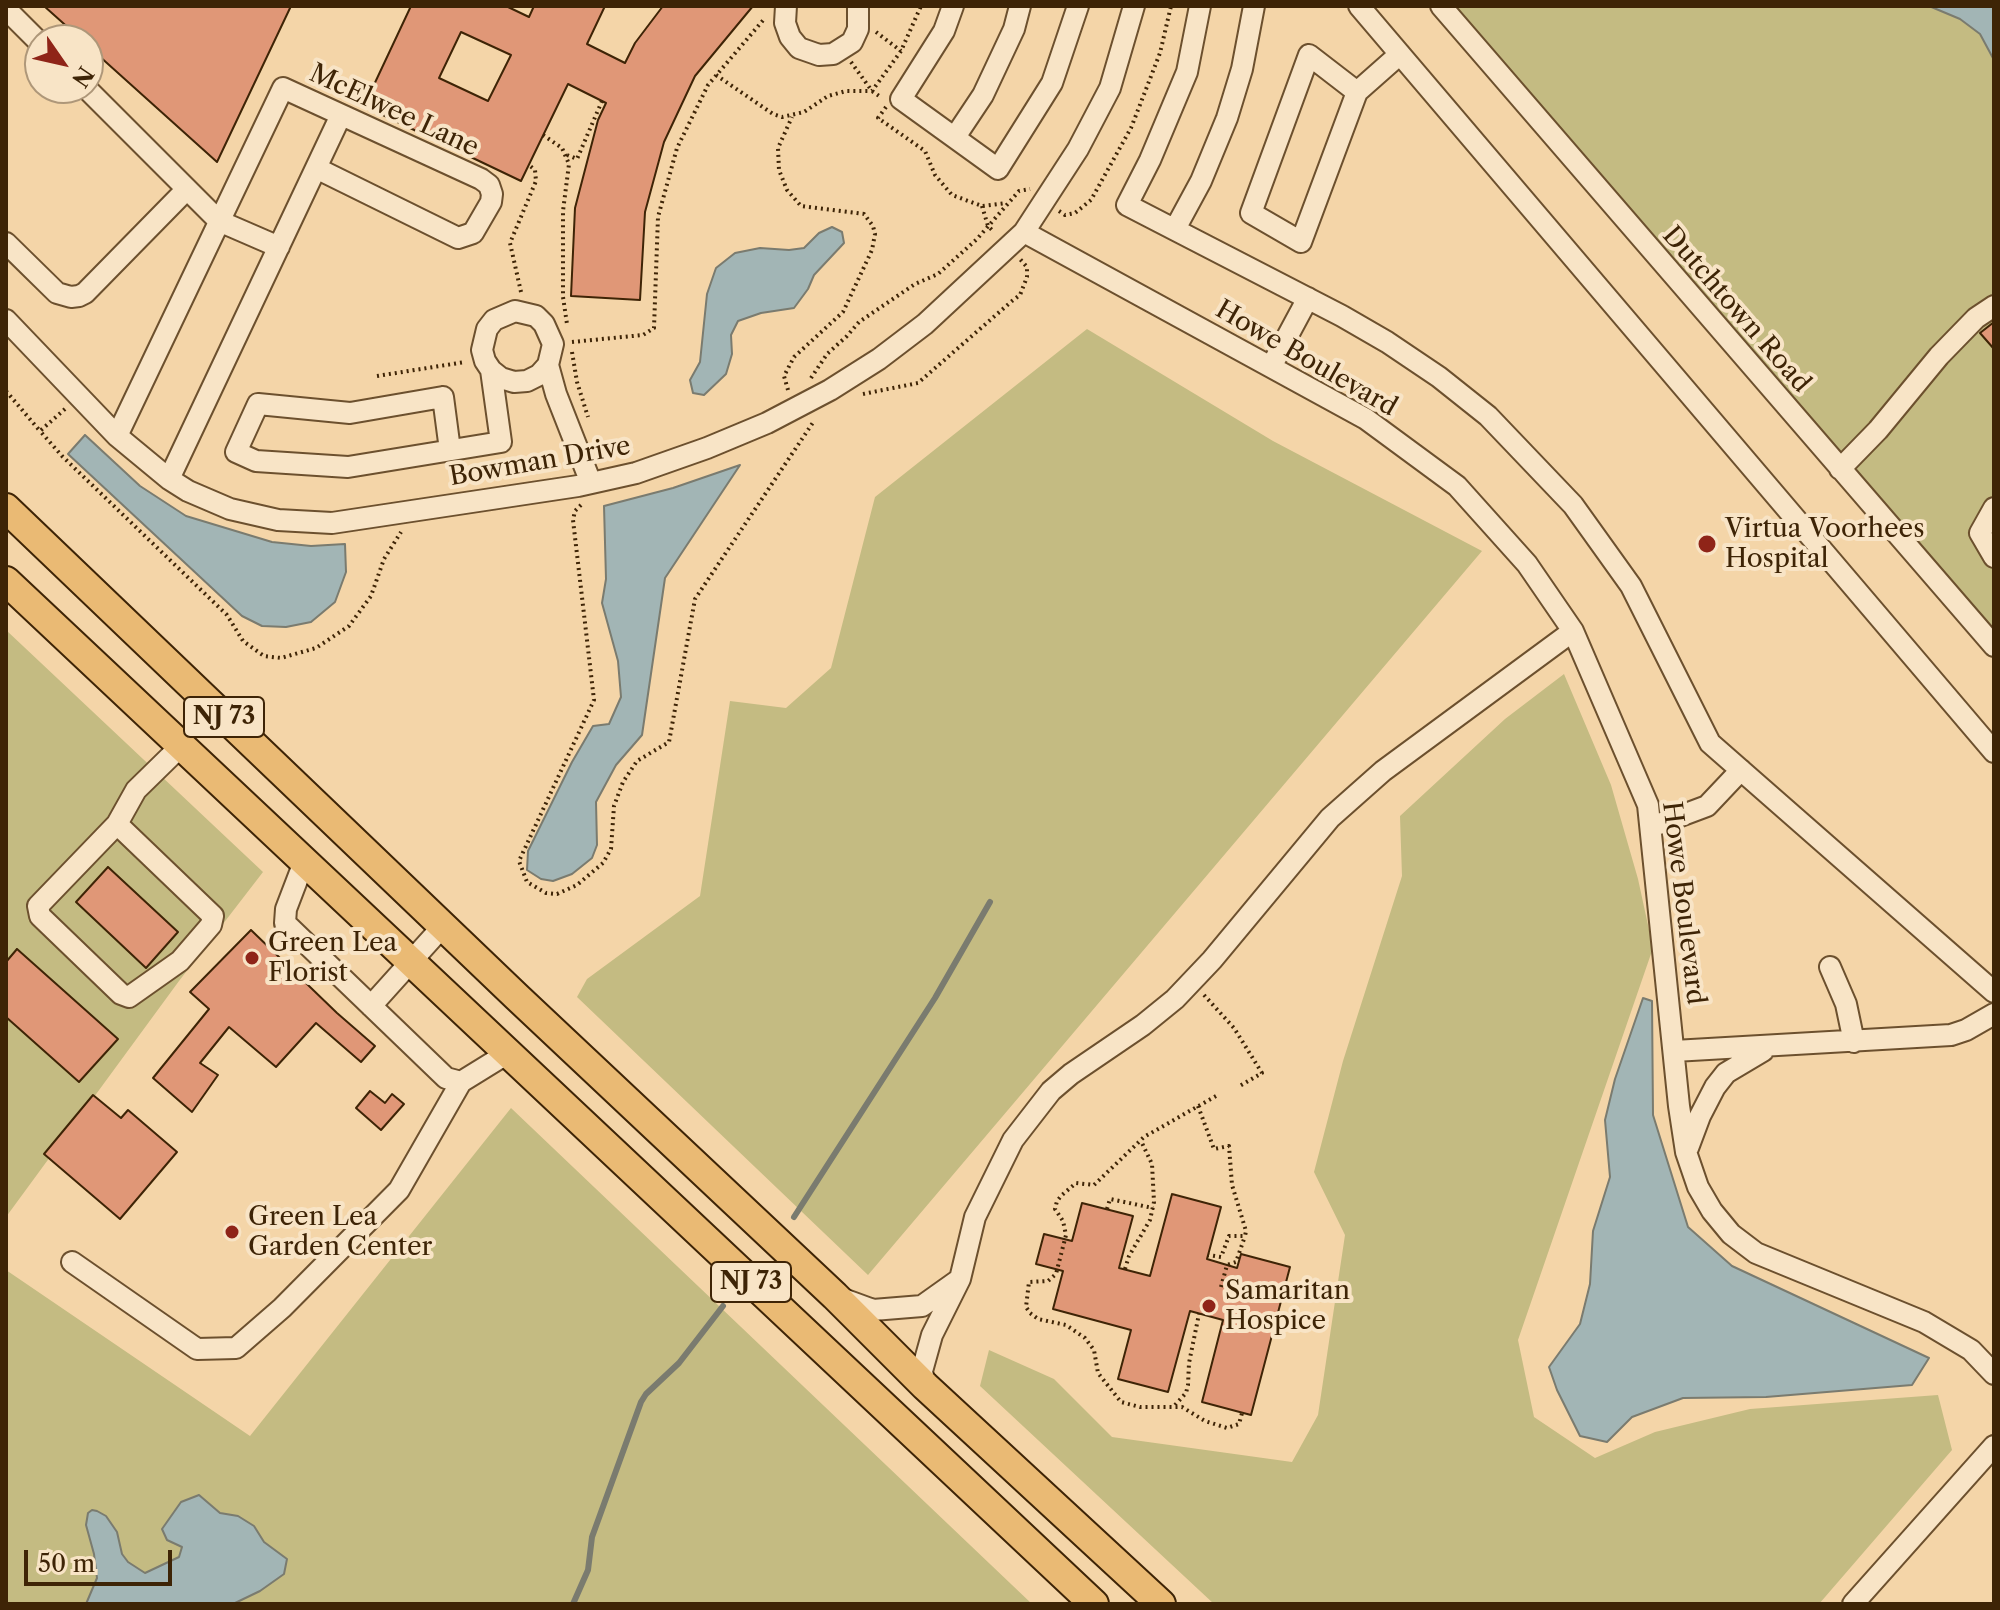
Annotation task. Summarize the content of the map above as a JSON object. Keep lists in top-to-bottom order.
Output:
{
  "streets": {
    "highway": ["NJ 73"],
    "street": [
      "McElwee Lane",
      "Dutchtown Road",
      "Howe Boulevard",
      "Bowman Drive"
    ]
  },
  "crossings": [
    ["McElwee Lane", "Bowman Drive"],
    ["Howe Boulevard", "Bowman Drive"]
  ],
  "places": [
    "Virtua Voorhees Hospital",
    "Green Lea Florist",
    "Green Lea Garden Center",
    "Samaritan Hospice"
  ],
  "scale_bar": "50 m",
  "north": "bottom right"
}
